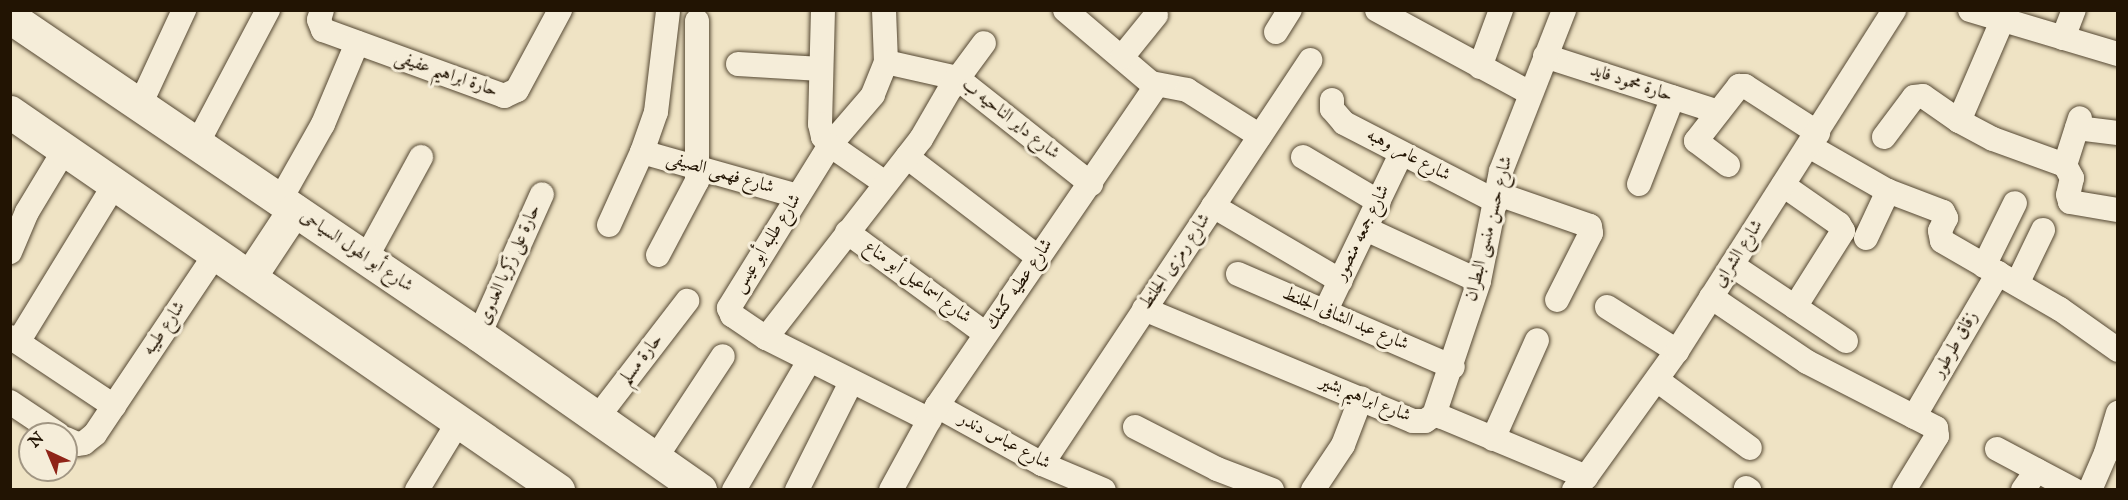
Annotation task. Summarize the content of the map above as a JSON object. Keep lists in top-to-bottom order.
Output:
{
  "streets": {
    "main road": ["شارع أبو الهول السياحى"],
    "street": [
      "حارة ابراهيم عفيفى",
      "حارة محمود فايد",
      "شارع داير الناحيه ب",
      "شارع عامر وهبه",
      "شارع فهمى الصيفى",
      "شارع حسن منسى البطران",
      "شارع جمعه منصور",
      "شارع طلبه أبو عيس",
      "شارع الشرابى",
      "شارع رمزى الجلنط",
      "حارة على زكريا العدوى",
      "شارع اسماعيل أبو مناع",
      "شارع عطيه كشك",
      "شارع عبد الشافى الجلنط",
      "شارع طيبه",
      "زقاق طرطور",
      "حارة مسلم",
      "شارع ابراهيم بشير",
      "شارع عباس دندر"
    ]
  },
  "crossings": [
    ["حارة محمود فايد", "شارع حسن منسى البطران"],
    ["شارع داير الناحيه ب", "شارع طلبه أبو عيس"],
    ["شارع داير الناحيه ب", "شارع عطيه كشك"],
    ["شارع عامر وهبه", "شارع حسن منسى البطران"],
    ["شارع عامر وهبه", "شارع جمعه منصور"],
    ["شارع فهمى الصيفى", "شارع طلبه أبو عيس"],
    ["شارع حسن منسى البطران", "شارع عبد الشافى الجلنط"],
    ["شارع حسن منسى البطران", "شارع ابراهيم بشير"],
    ["شارع جمعه منصور", "شارع عبد الشافى الجلنط"],
    ["شارع طلبه أبو عيس", "شارع عطيه كشك"],
    ["شارع طلبه أبو عيس", "شارع عباس دندر"],
    ["شارع أبو الهول السياحى", "حارة على زكريا العدوى"],
    ["شارع أبو الهول السياحى", "حارة مسلم"],
    ["شارع الشرابى", "شارع ابراهيم بشير"],
    ["شارع رمزى الجلنط", "شارع ابراهيم بشير"],
    ["شارع رمزى الجلنط", "شارع عباس دندر"],
    ["شارع اسماعيل أبو مناع", "شارع عطيه كشك"],
    ["شارع عطيه كشك", "شارع عباس دندر"]
  ],
  "north": "top left"
}
